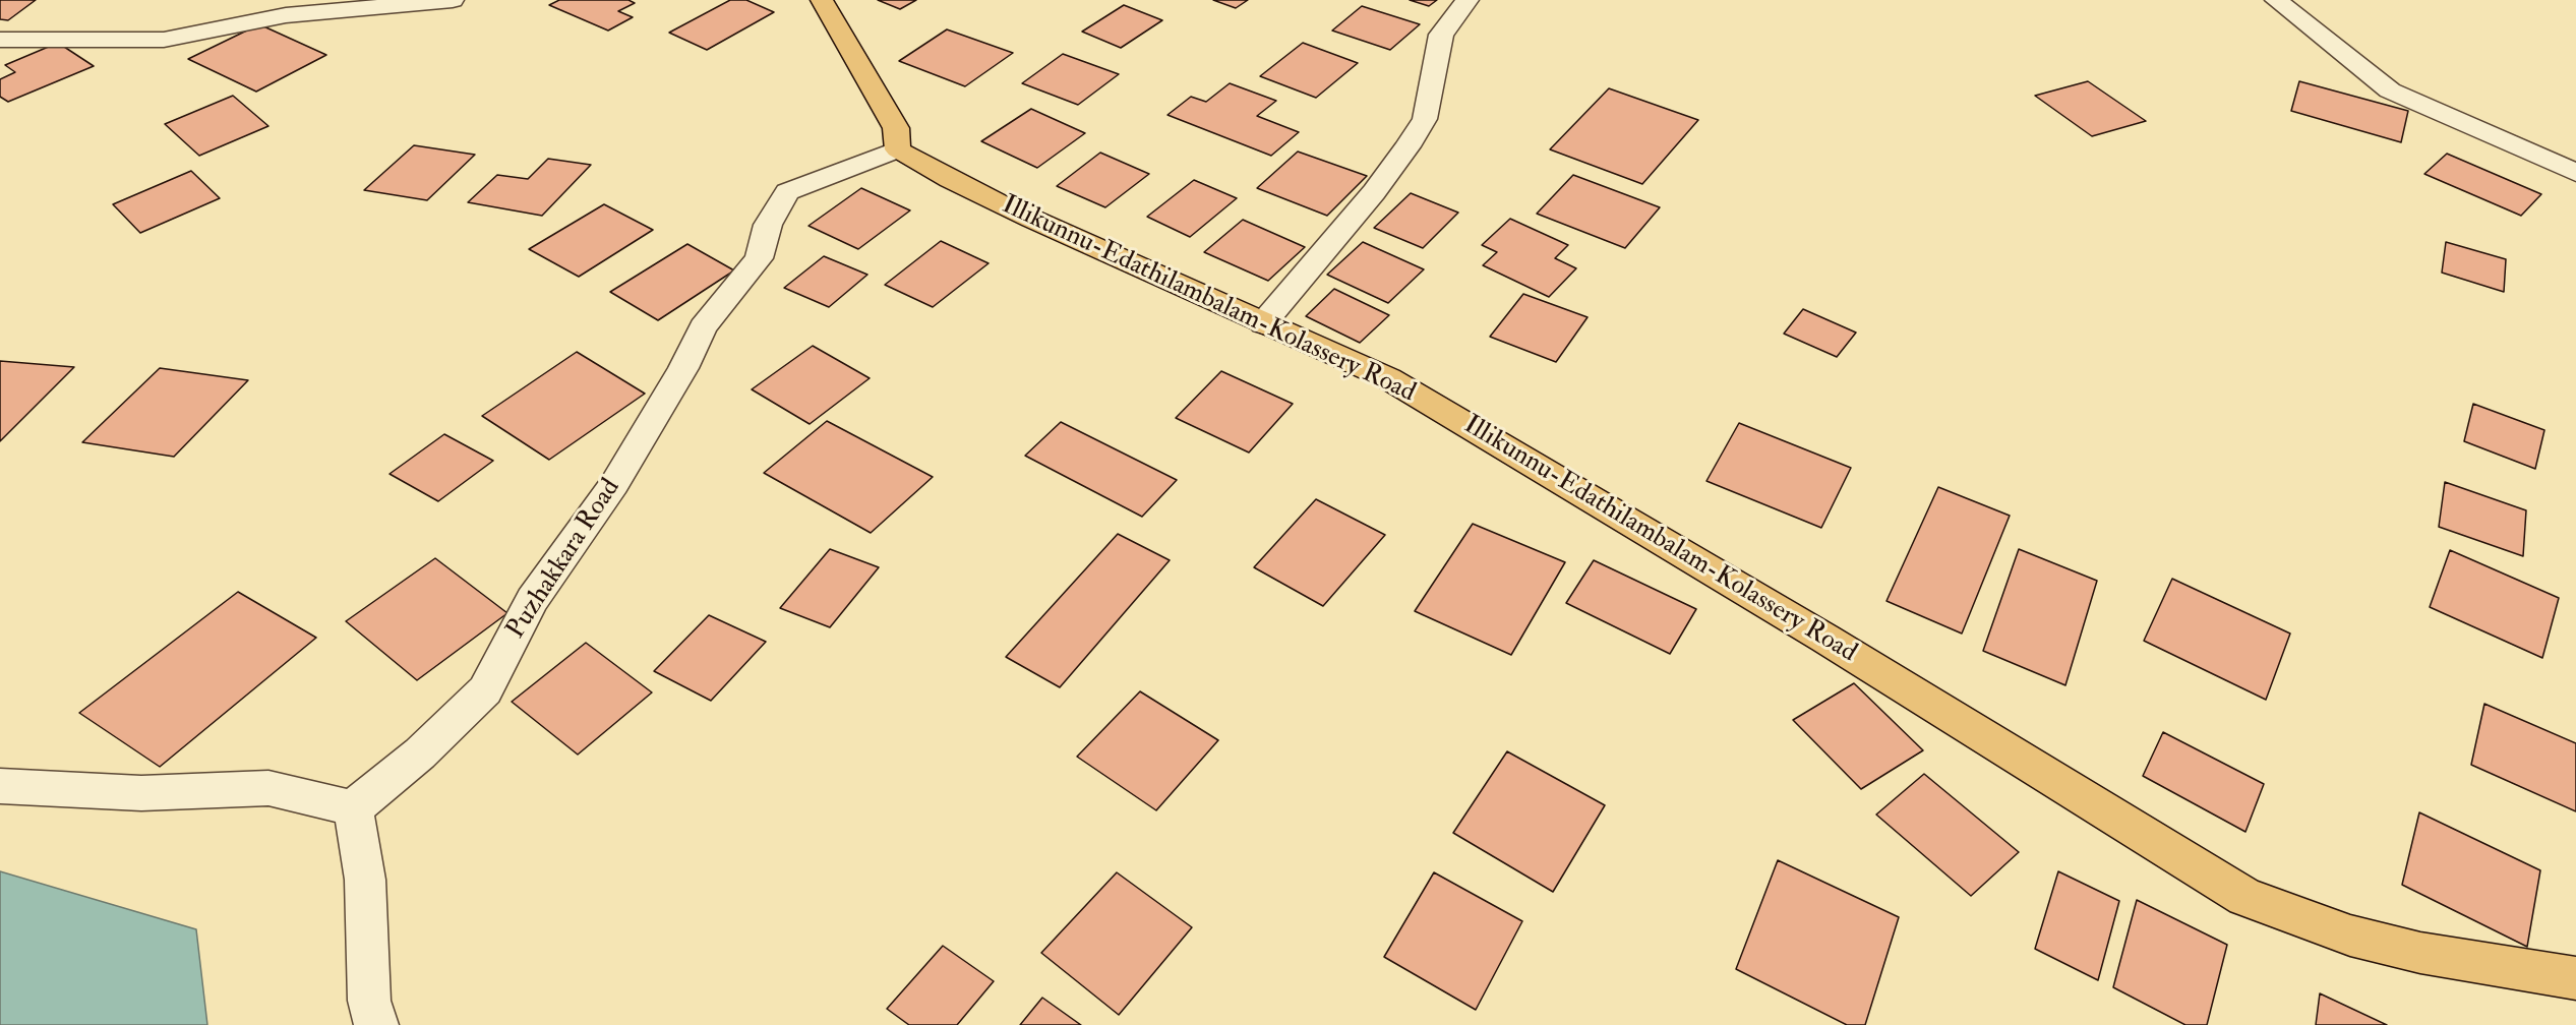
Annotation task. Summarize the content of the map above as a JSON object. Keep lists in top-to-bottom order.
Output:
{
  "streets": {
    "main road": ["Illikunnu-Edathilambalam-Kolassery Road"],
    "street": ["Puzhakkara Road"]
  },
  "crossings": [
    ["Illikunnu-Edathilambalam-Kolassery Road", "Puzhakkara Road"]
  ]
}
